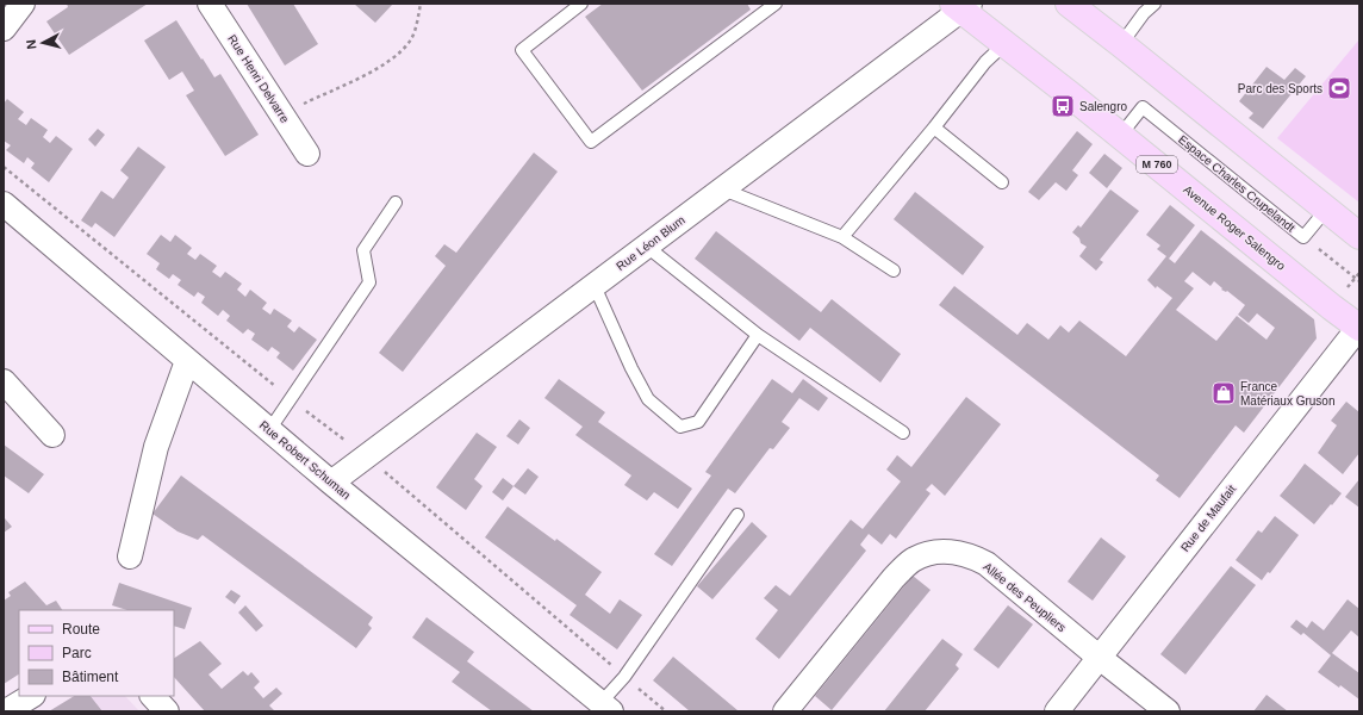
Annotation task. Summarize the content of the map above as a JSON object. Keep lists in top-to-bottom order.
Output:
{
  "streets": {
    "main road": ["M 760", "Avenue Roger Salengro"],
    "street": [
      "Rue Henri Delvarre",
      "Rue Léon Blum",
      "Rue Robert Schuman",
      "Rue de Maufait",
      "Allée des Peupliers"
    ],
    "lane": ["Espace Charles Crupelandt"]
  },
  "crossings": [
    ["Espace Charles Crupelandt", "Avenue Roger Salengro"],
    ["Avenue Roger Salengro", "Rue Léon Blum"],
    ["Avenue Roger Salengro", "Rue de Maufait"],
    ["Rue Léon Blum", "Rue Robert Schuman"],
    ["Rue de Maufait", "Allée des Peupliers"]
  ],
  "places": {
    "sports": ["Parc des Sports"],
    "bus stop": ["Salengro"],
    "shop": ["France Matériaux Gruson"]
  },
  "legend": ["Route", "Parc", "Bâtiment"],
  "north": "left"
}
